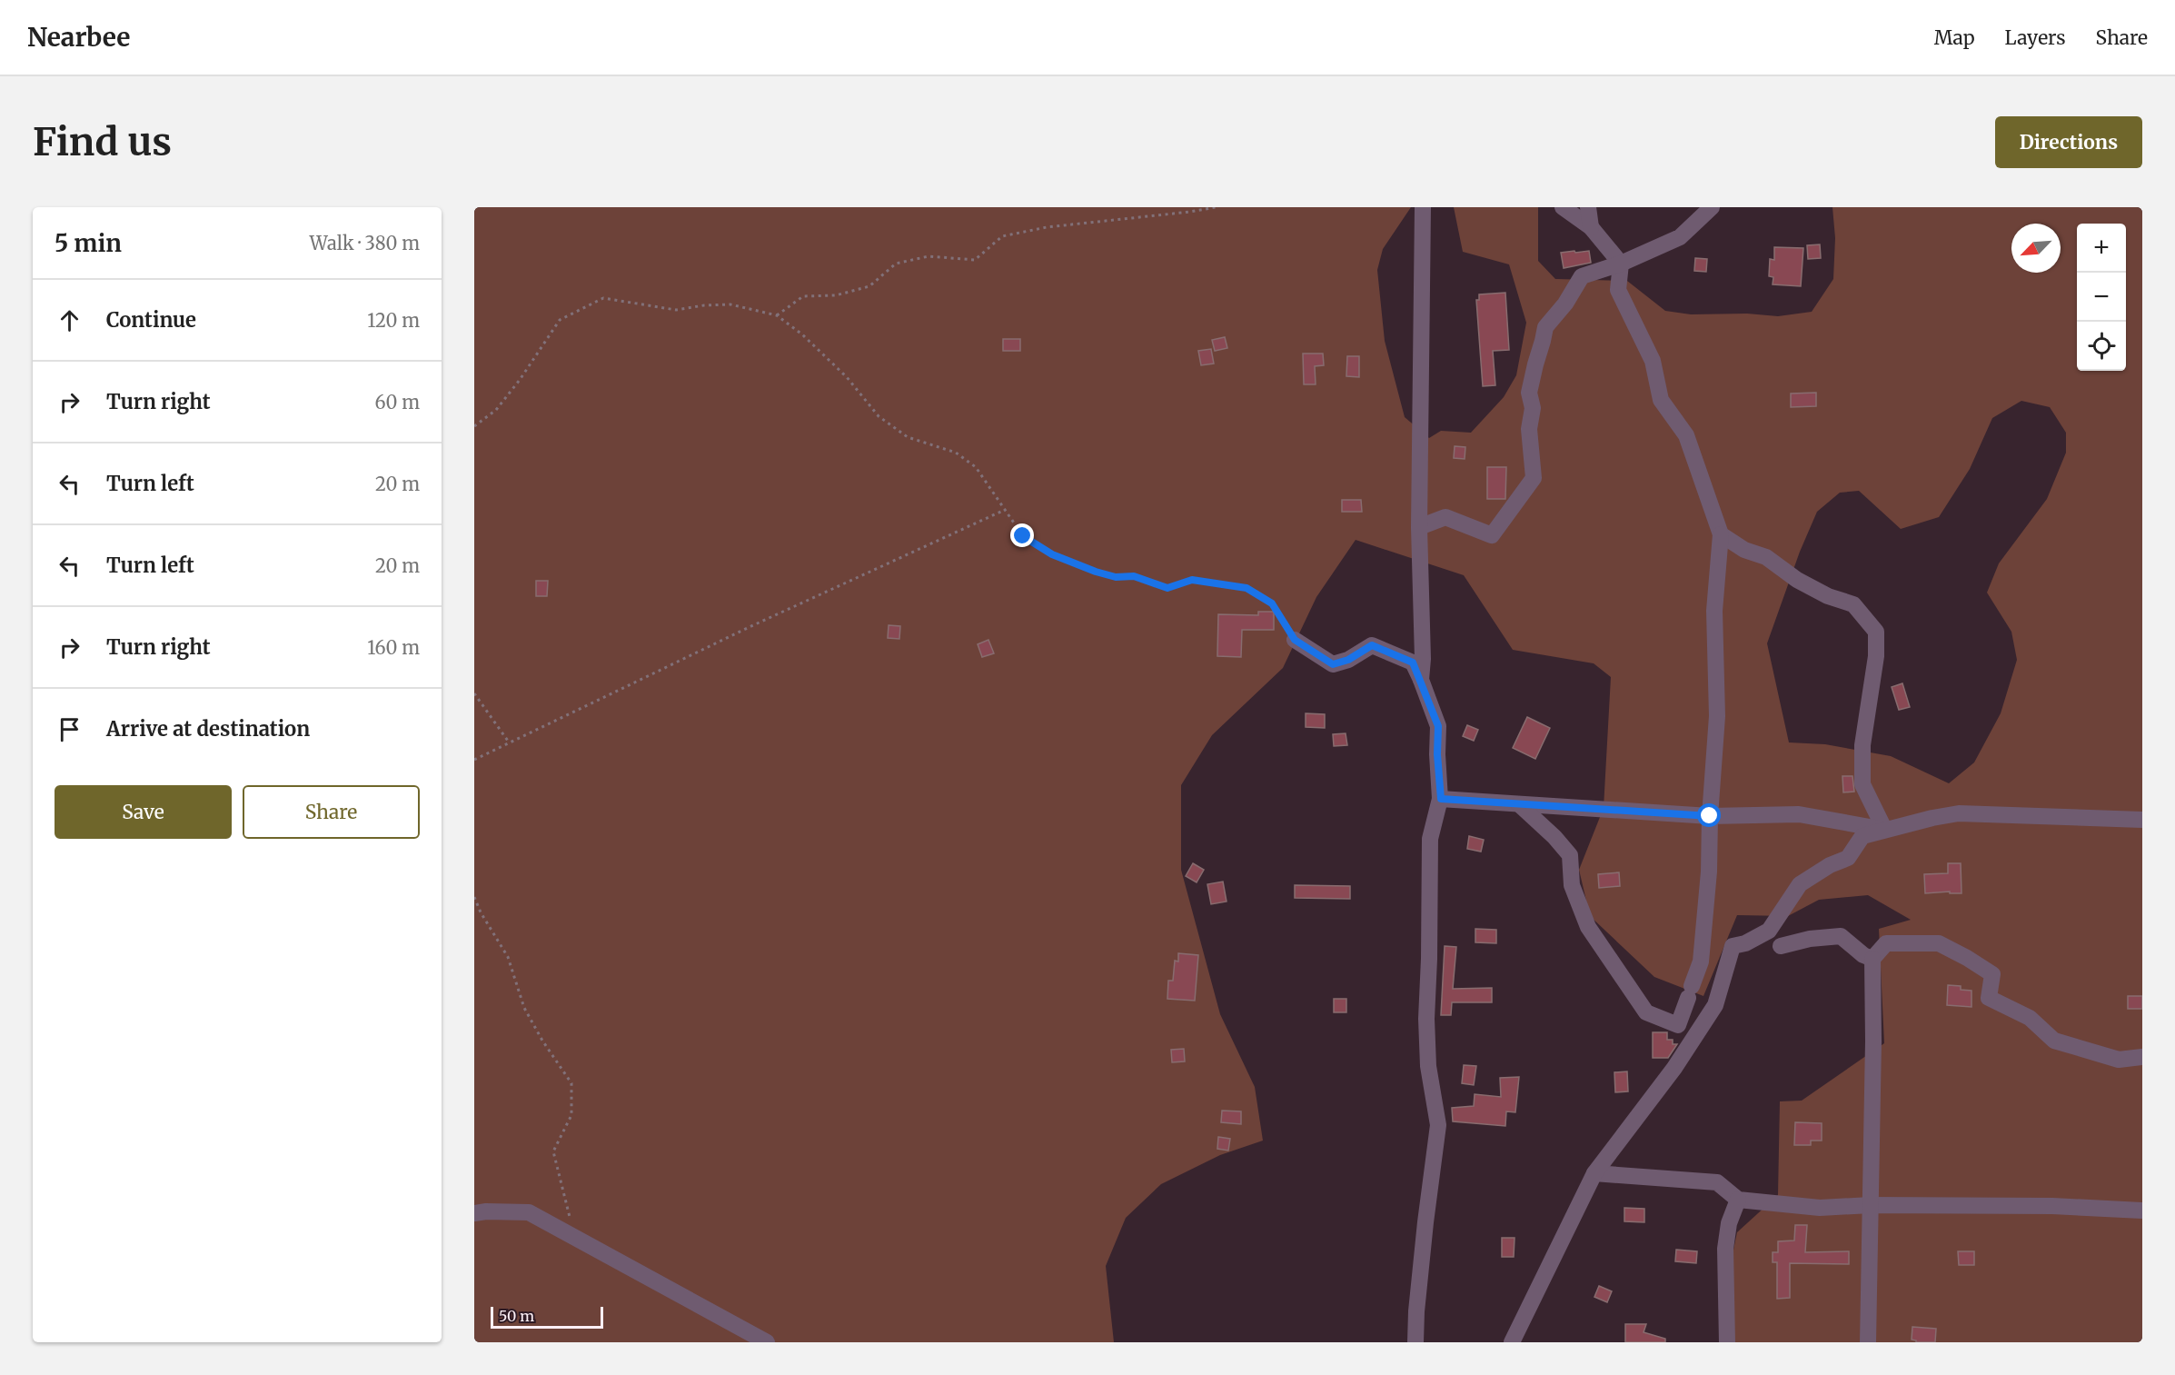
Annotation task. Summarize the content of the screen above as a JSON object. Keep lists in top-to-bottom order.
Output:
{
  "scale_bar": "50 m",
  "north": "bottom left",
  "page": {
    "header": "Nearbee",
    "nav": ["Map", "Layers", "Share"],
    "buttons": [
      "Directions",
      ["Save", "Share"]
    ],
    "title": "Find us",
    "heading": ["5 min", "Walk · 380 m"],
    "map_buttons": ["+", "−"],
    "list": [
      ["Continue", "120 m"],
      ["Turn right", "60 m"],
      ["Turn left", "20 m"],
      ["Turn left", "20 m"],
      ["Turn right", "160 m"],
      "Arrive at destination"
    ],
    "scale": "50 m"
  }
}
